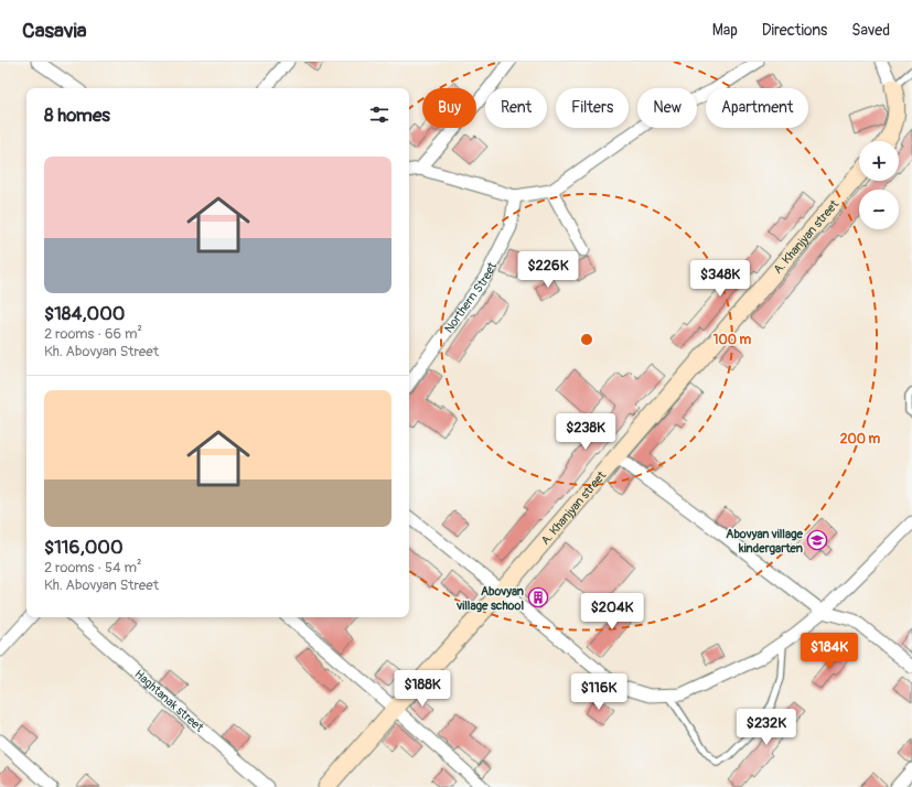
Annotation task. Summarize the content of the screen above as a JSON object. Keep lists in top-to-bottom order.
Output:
{
  "streets": {
    "street": ["A. Khanjyan street", "Northern Street", "Haghtanak street"]
  },
  "places": {
    "school or university": ["Abovyan village kindergarten"],
    "building": ["Abovyan village school"]
  },
  "page": {
    "header": "Casavia",
    "nav": ["Map", "Directions", "Saved"],
    "chip": [
      "Buy",
      "Rent",
      "Filters",
      "New",
      "Apartment"
    ],
    "heading": "8 homes",
    "map_buttons": ["+", "−"],
    "list": [
      {
        "name": "$184,000",
        "note": "2 rooms · 66 m² · Kh. Abovyan Street"
      },
      {
        "name": "$116,000",
        "note": "2 rooms · 54 m² · Kh. Abovyan Street"
      }
    ],
    "price": [
      "$226K",
      "$348K",
      "$238K",
      "$204K",
      "$184K",
      "$188K",
      "$116K",
      "$232K"
    ]
  },
  "rings": ["100 m", "200 m"]
}
